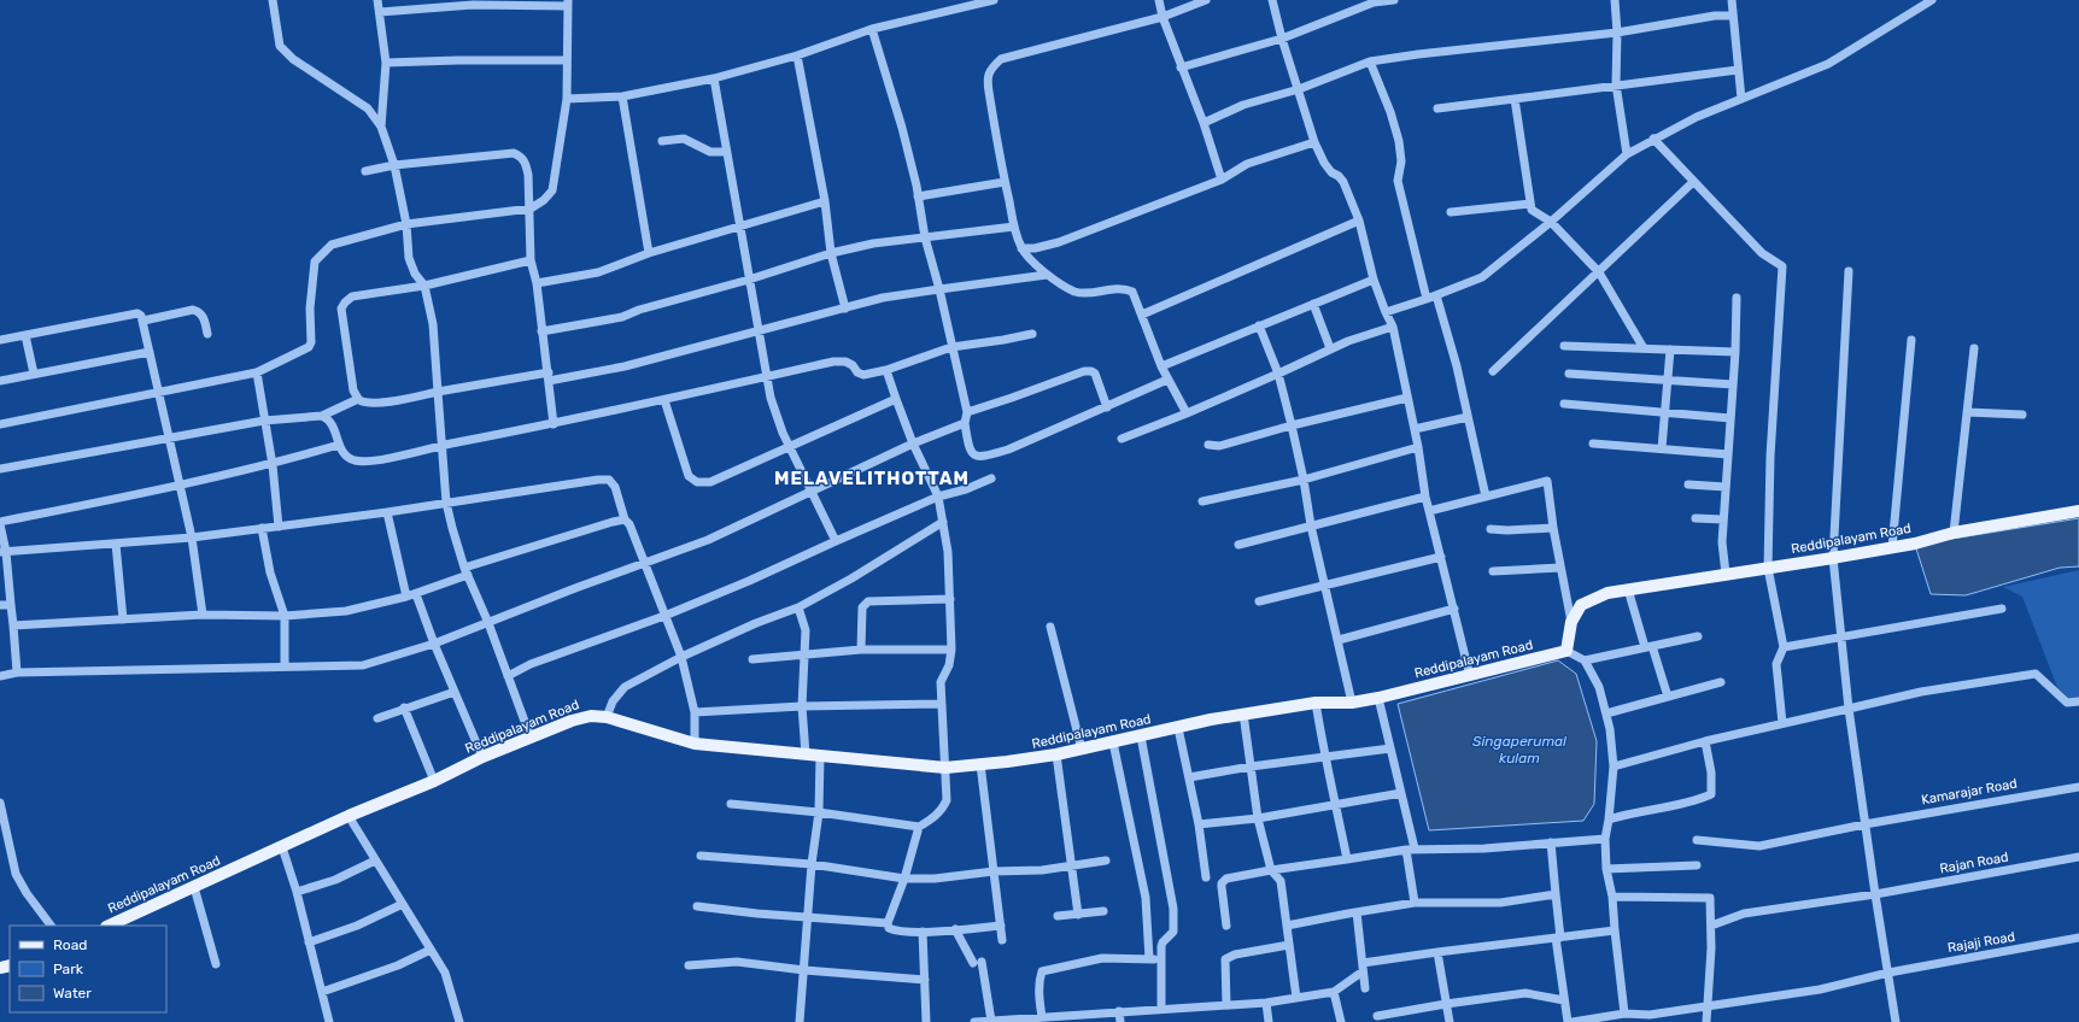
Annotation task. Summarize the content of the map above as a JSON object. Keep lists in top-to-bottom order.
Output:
{
  "streets": {
    "main road": ["Reddipalayam Road"],
    "street": ["Kamarajar Road", "Rajan Road", "Rajaji Road"]
  },
  "districts": ["MELAVELITHOTTAM"],
  "water": ["Singaperumal kulam"],
  "legend": ["Road", "Park", "Water"]
}
